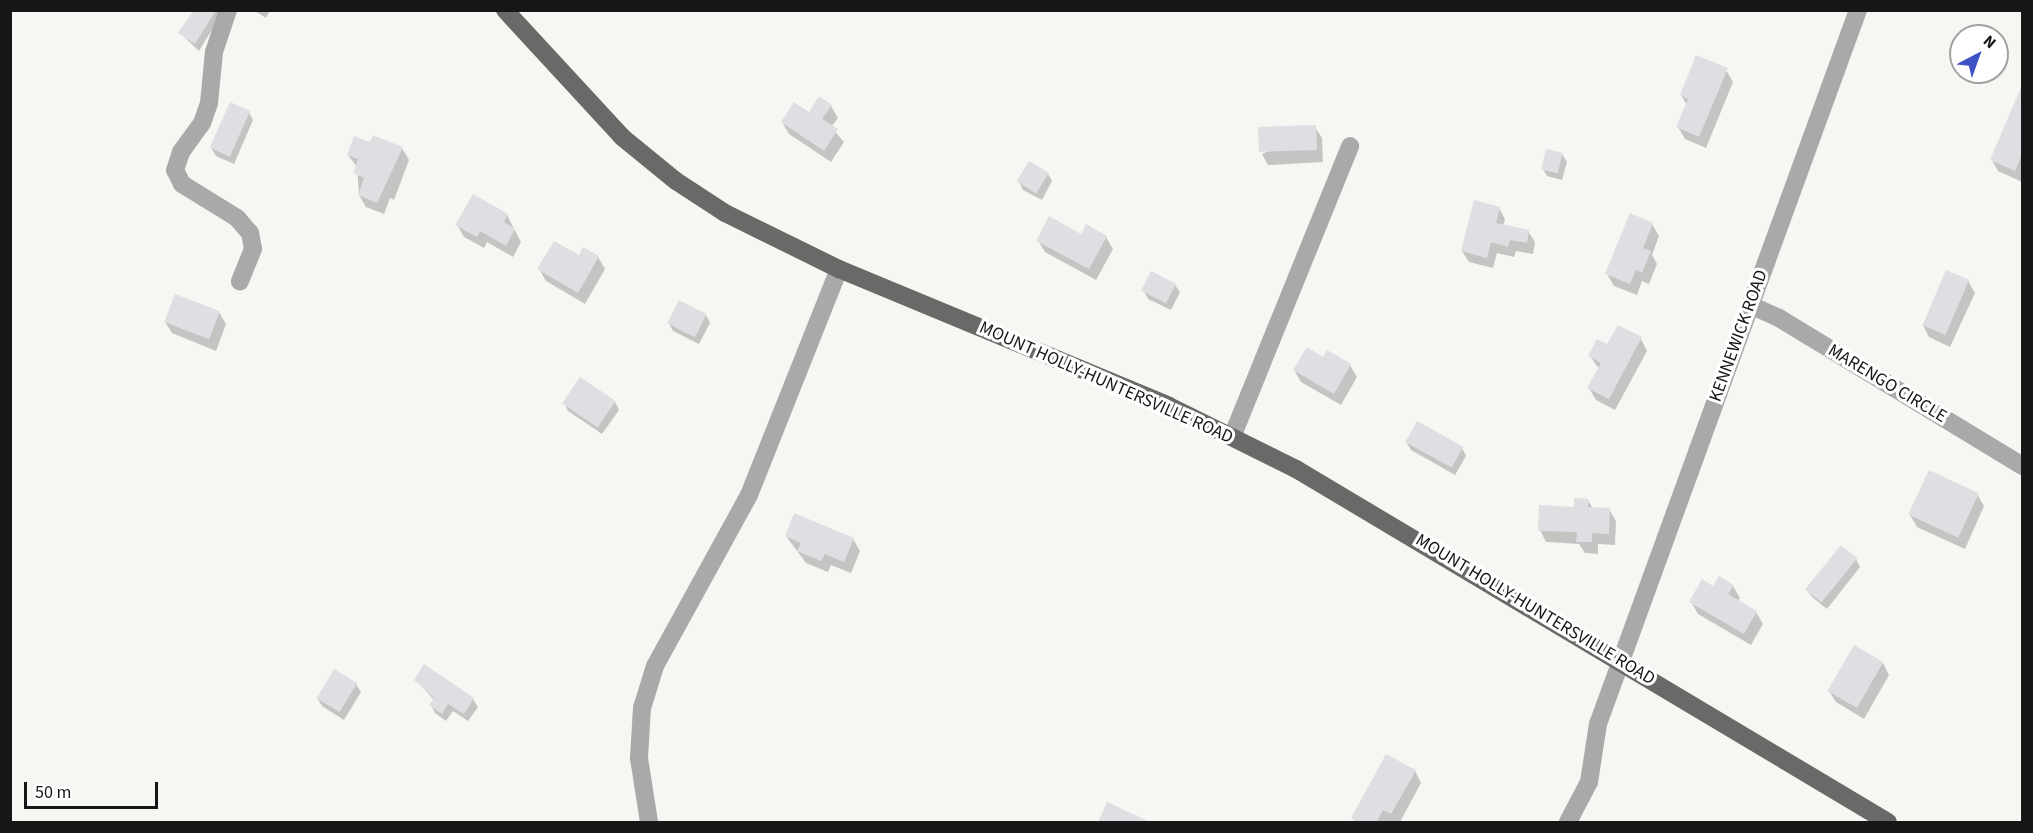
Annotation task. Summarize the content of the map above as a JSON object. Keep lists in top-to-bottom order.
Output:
{
  "streets": {
    "main road": ["MOUNT HOLLY-HUNTERSVILLE ROAD"],
    "street": ["KENNEWICK ROAD", "MARENGO CIRCLE"]
  },
  "crossings": [
    ["KENNEWICK ROAD", "MOUNT HOLLY-HUNTERSVILLE ROAD"],
    ["KENNEWICK ROAD", "MARENGO CIRCLE"]
  ],
  "scale_bar": "50 m",
  "north": "top right"
}
